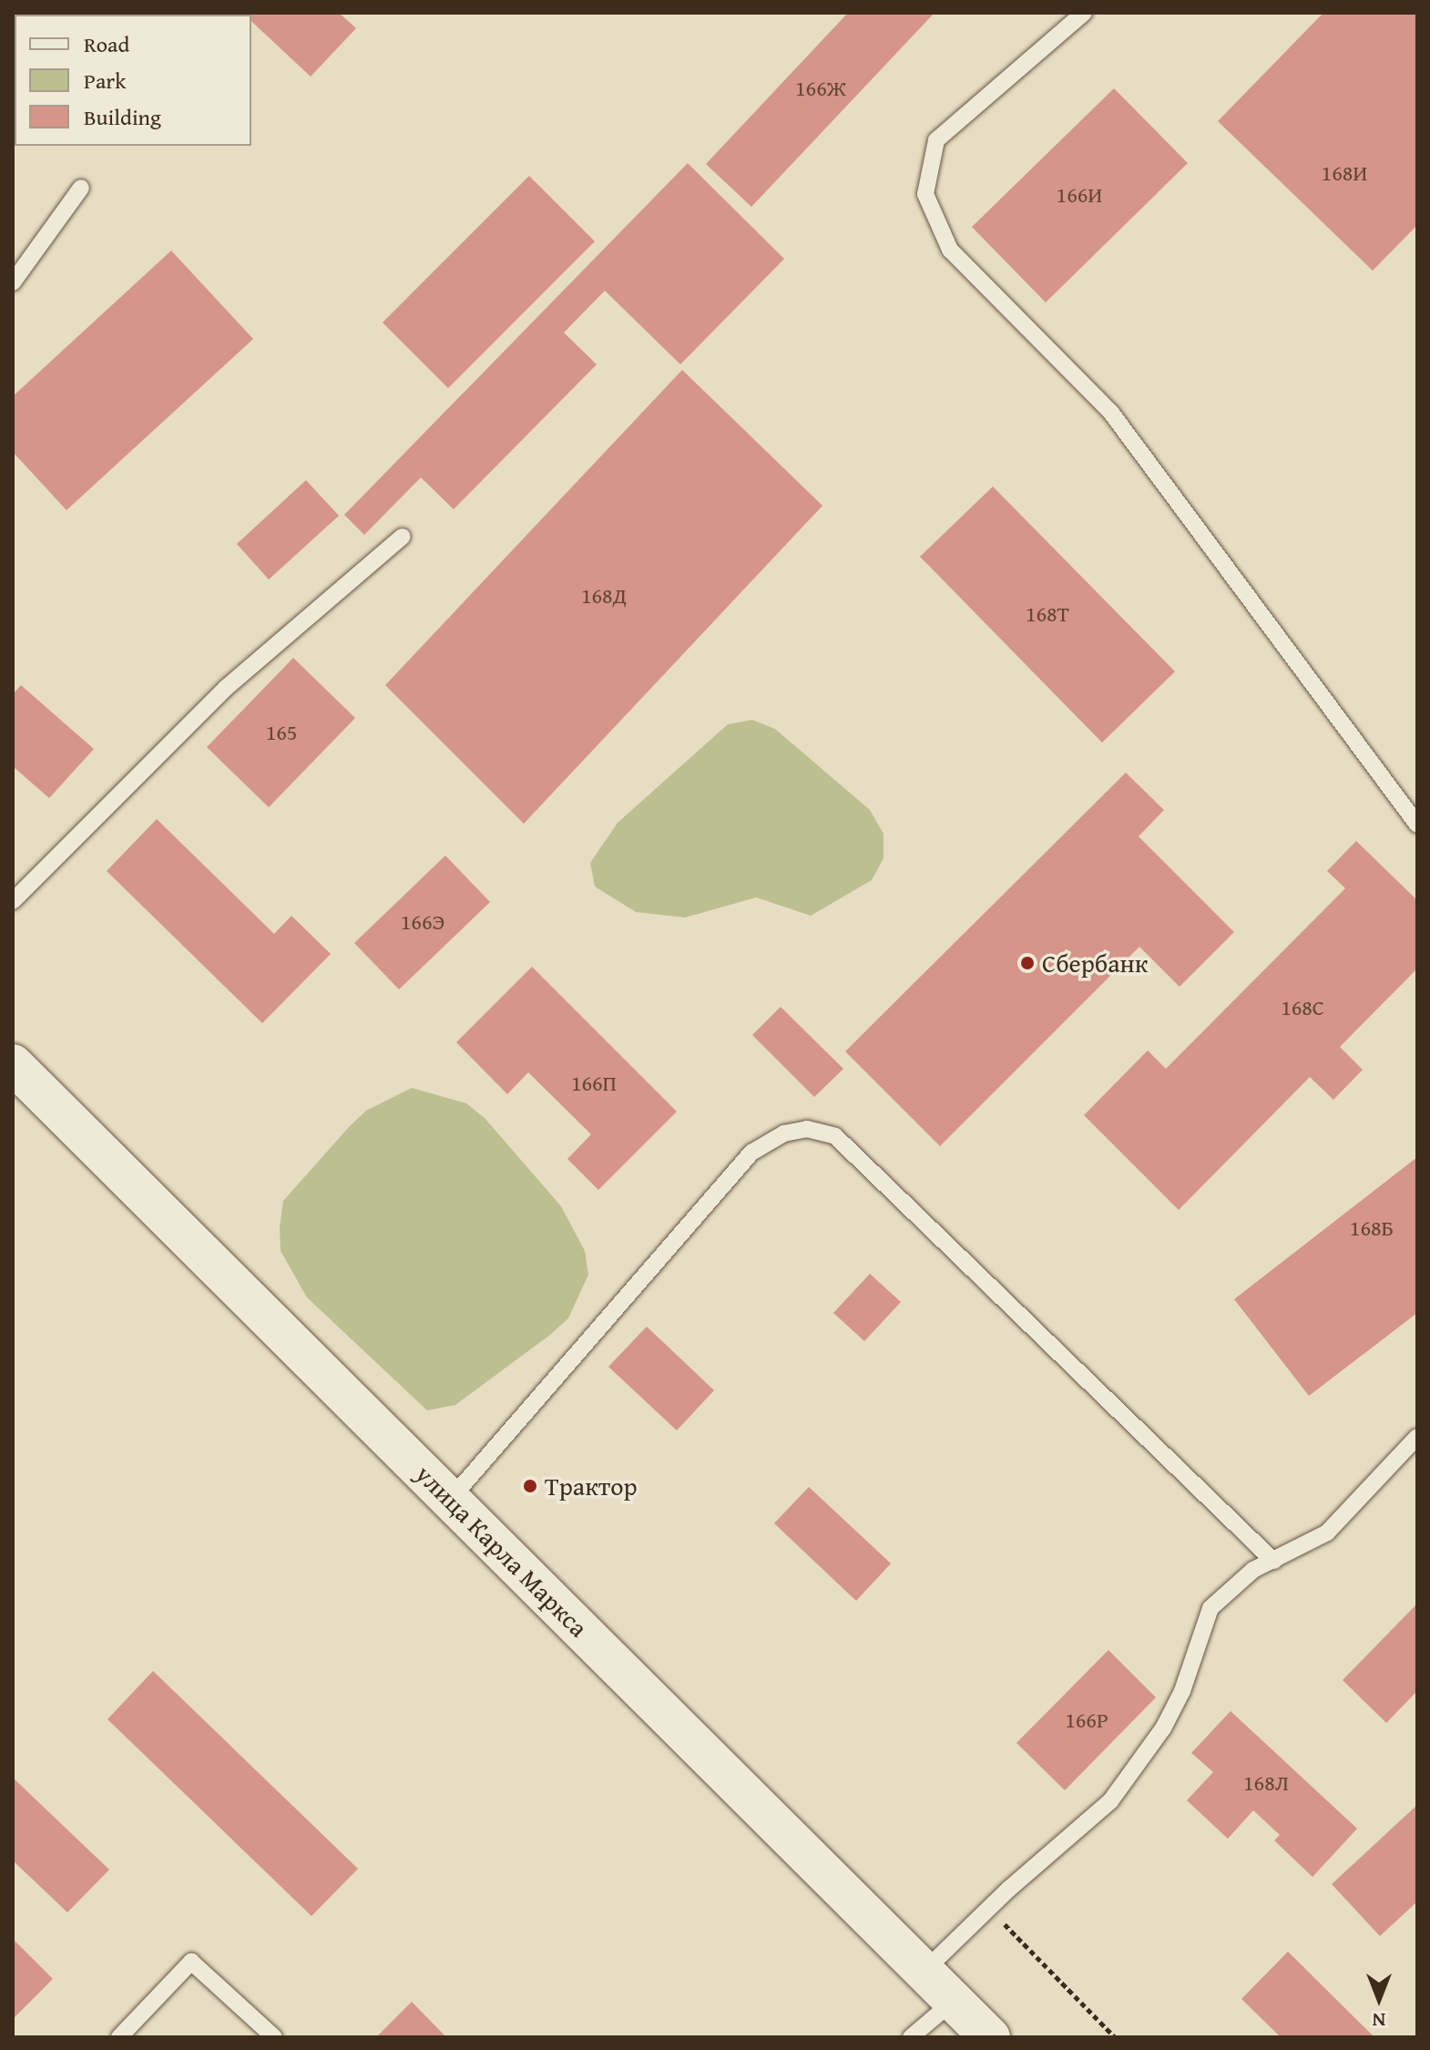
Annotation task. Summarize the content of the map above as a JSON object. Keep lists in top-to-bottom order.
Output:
{
  "streets": {
    "main road": ["улица Карла Маркса"]
  },
  "places": ["Сбербанк", "Трактор"],
  "house_numbers": [
    "166Ж",
    "168И",
    "166И",
    "168Д",
    "168Т",
    "165",
    "166Э",
    "168С",
    "166П",
    "168Б",
    "166Р",
    "168Л"
  ],
  "legend": ["Road", "Park", "Building"],
  "north": "bottom"
}
